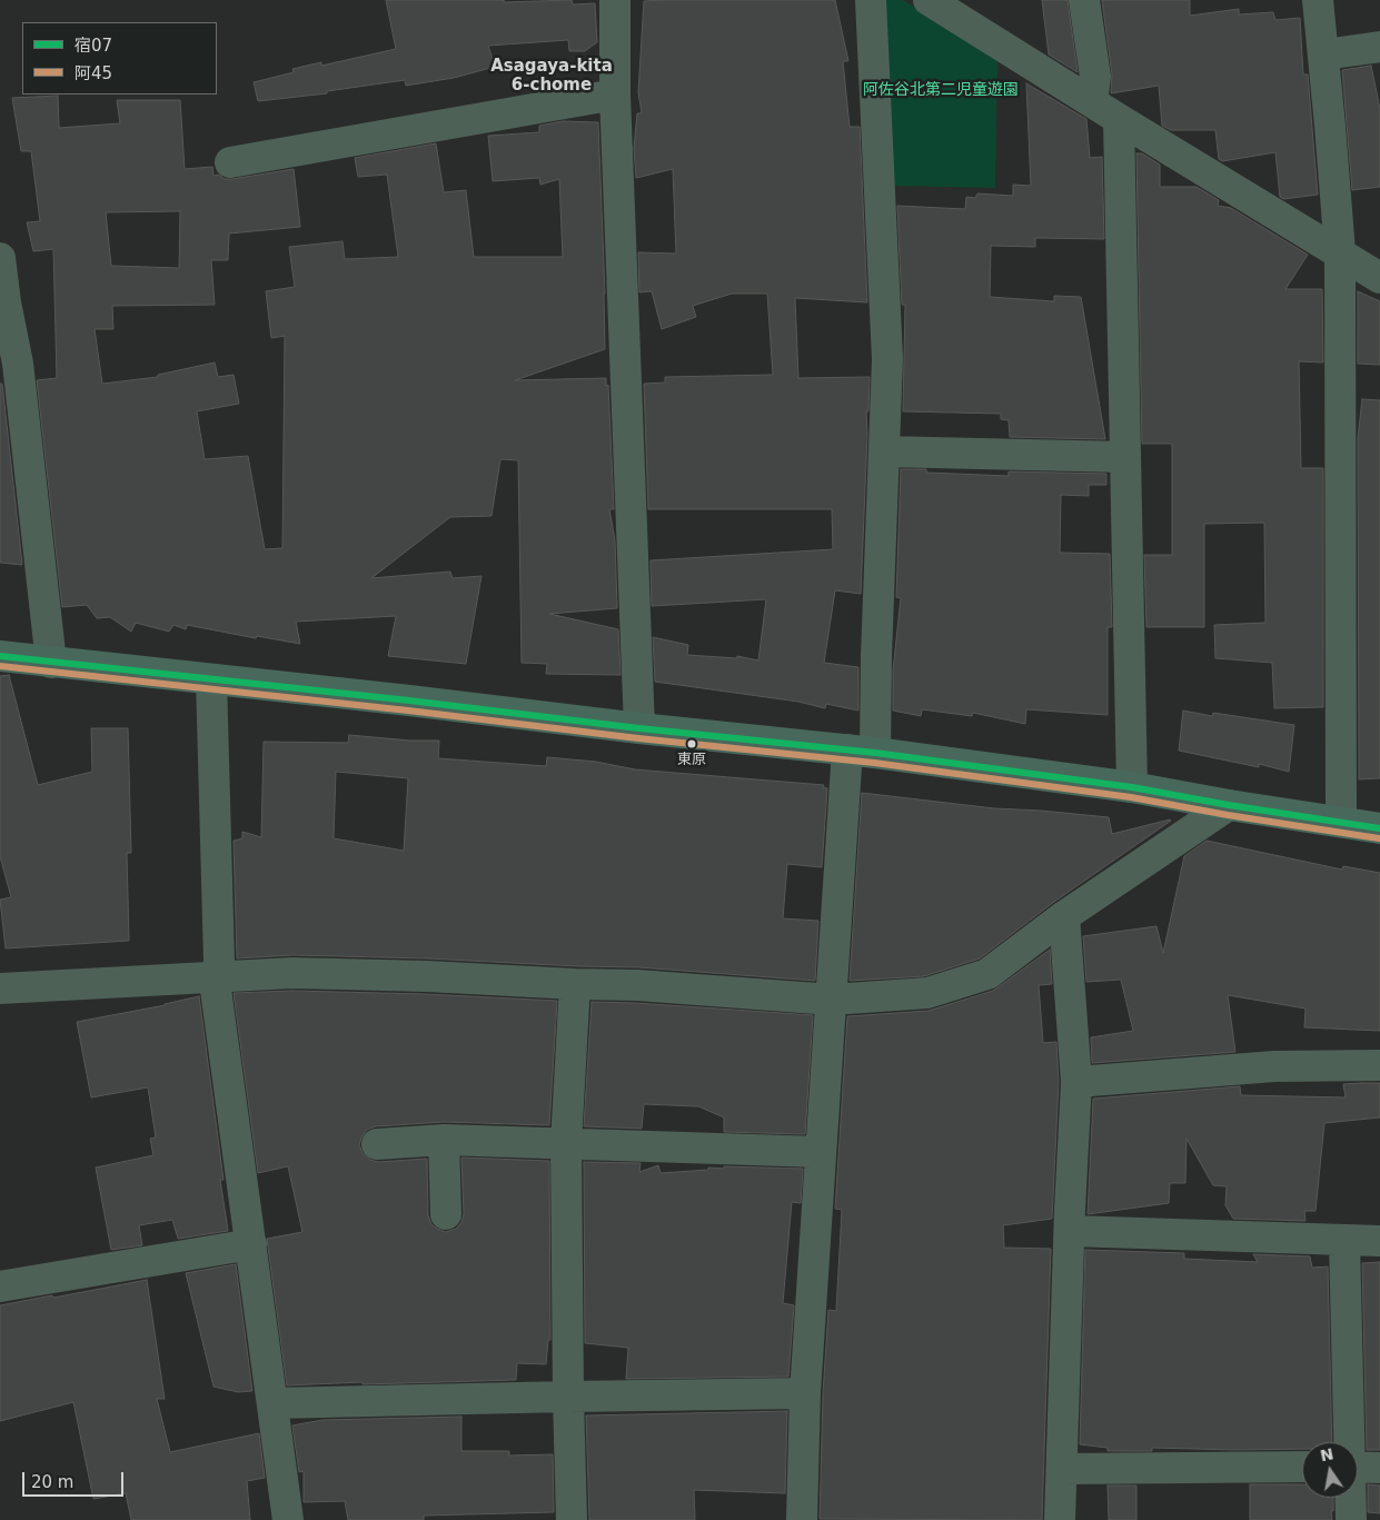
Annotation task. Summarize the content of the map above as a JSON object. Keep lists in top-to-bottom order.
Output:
{
  "districts": ["Asagaya-kita 6-chome"],
  "parks": ["阿佐谷北第二児童遊園"],
  "places": ["東原"],
  "lines": ["transit line 宿07", "transit line 阿45"],
  "legend": ["宿07", "阿45"],
  "scale_bar": "20 m",
  "north": "top"
}
